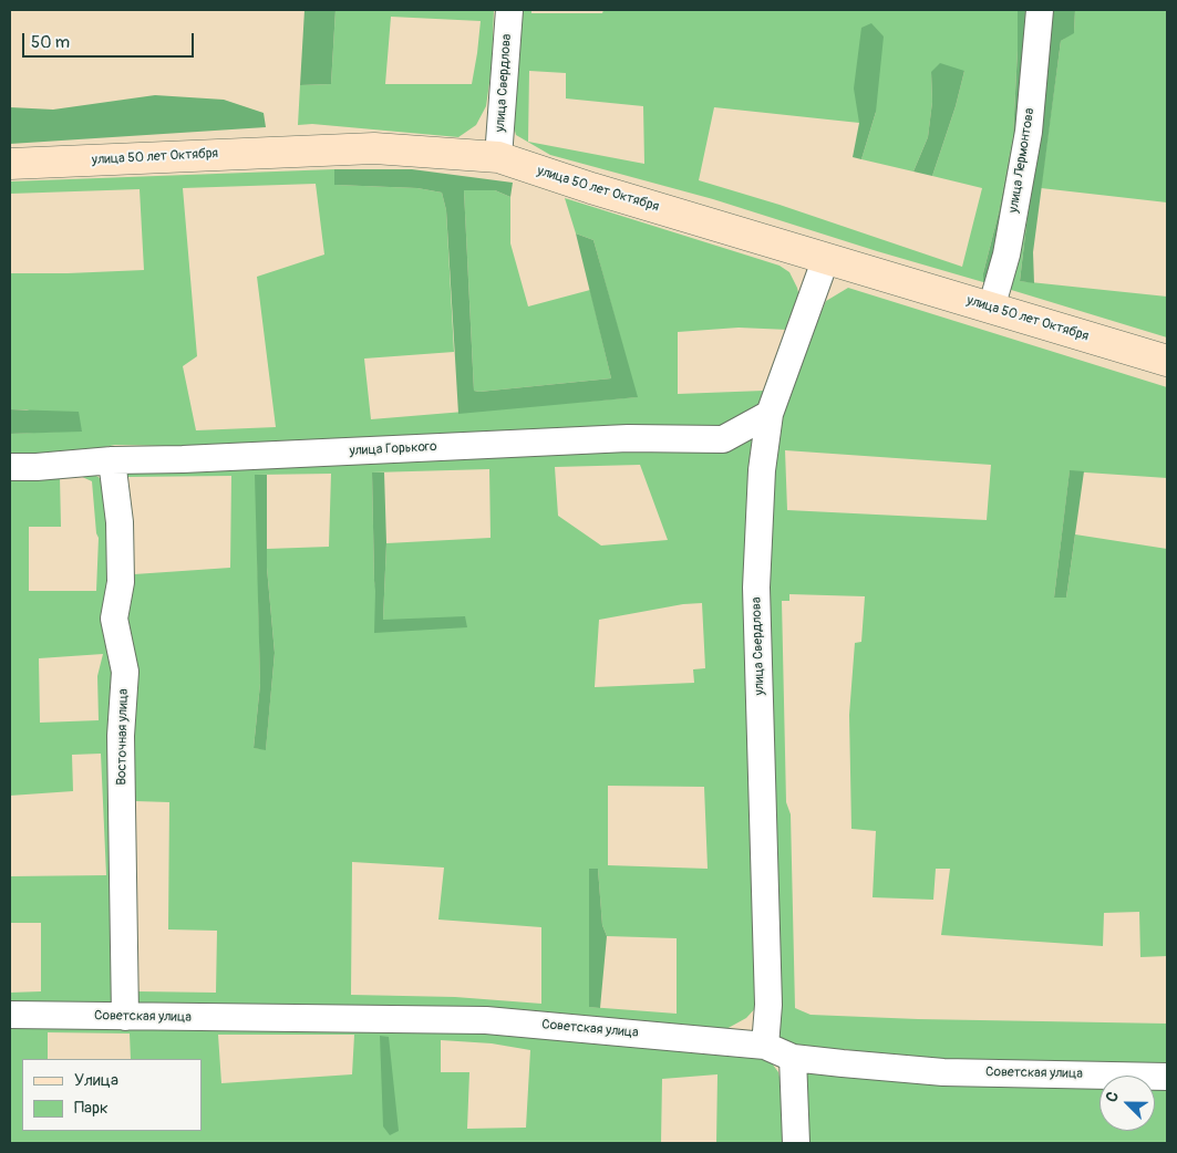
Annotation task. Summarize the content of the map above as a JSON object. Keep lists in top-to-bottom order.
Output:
{
  "streets": {
    "main road": ["улица 50 лет Октября"],
    "street": [
      "улица Свердлова",
      "улица Лермонтова",
      "улица Горького",
      "Восточная улица",
      "Советская улица"
    ]
  },
  "crossings": [
    ["улица Свердлова", "улица 50 лет Октября"],
    ["улица Свердлова", "улица Горького"],
    ["улица Свердлова", "Советская улица"],
    ["улица 50 лет Октября", "улица Лермонтова"],
    ["улица Горького", "Восточная улица"],
    ["Восточная улица", "Советская улица"]
  ],
  "legend": ["Улица", "Парк"],
  "scale_bar": "50 m",
  "north": "top left"
}
